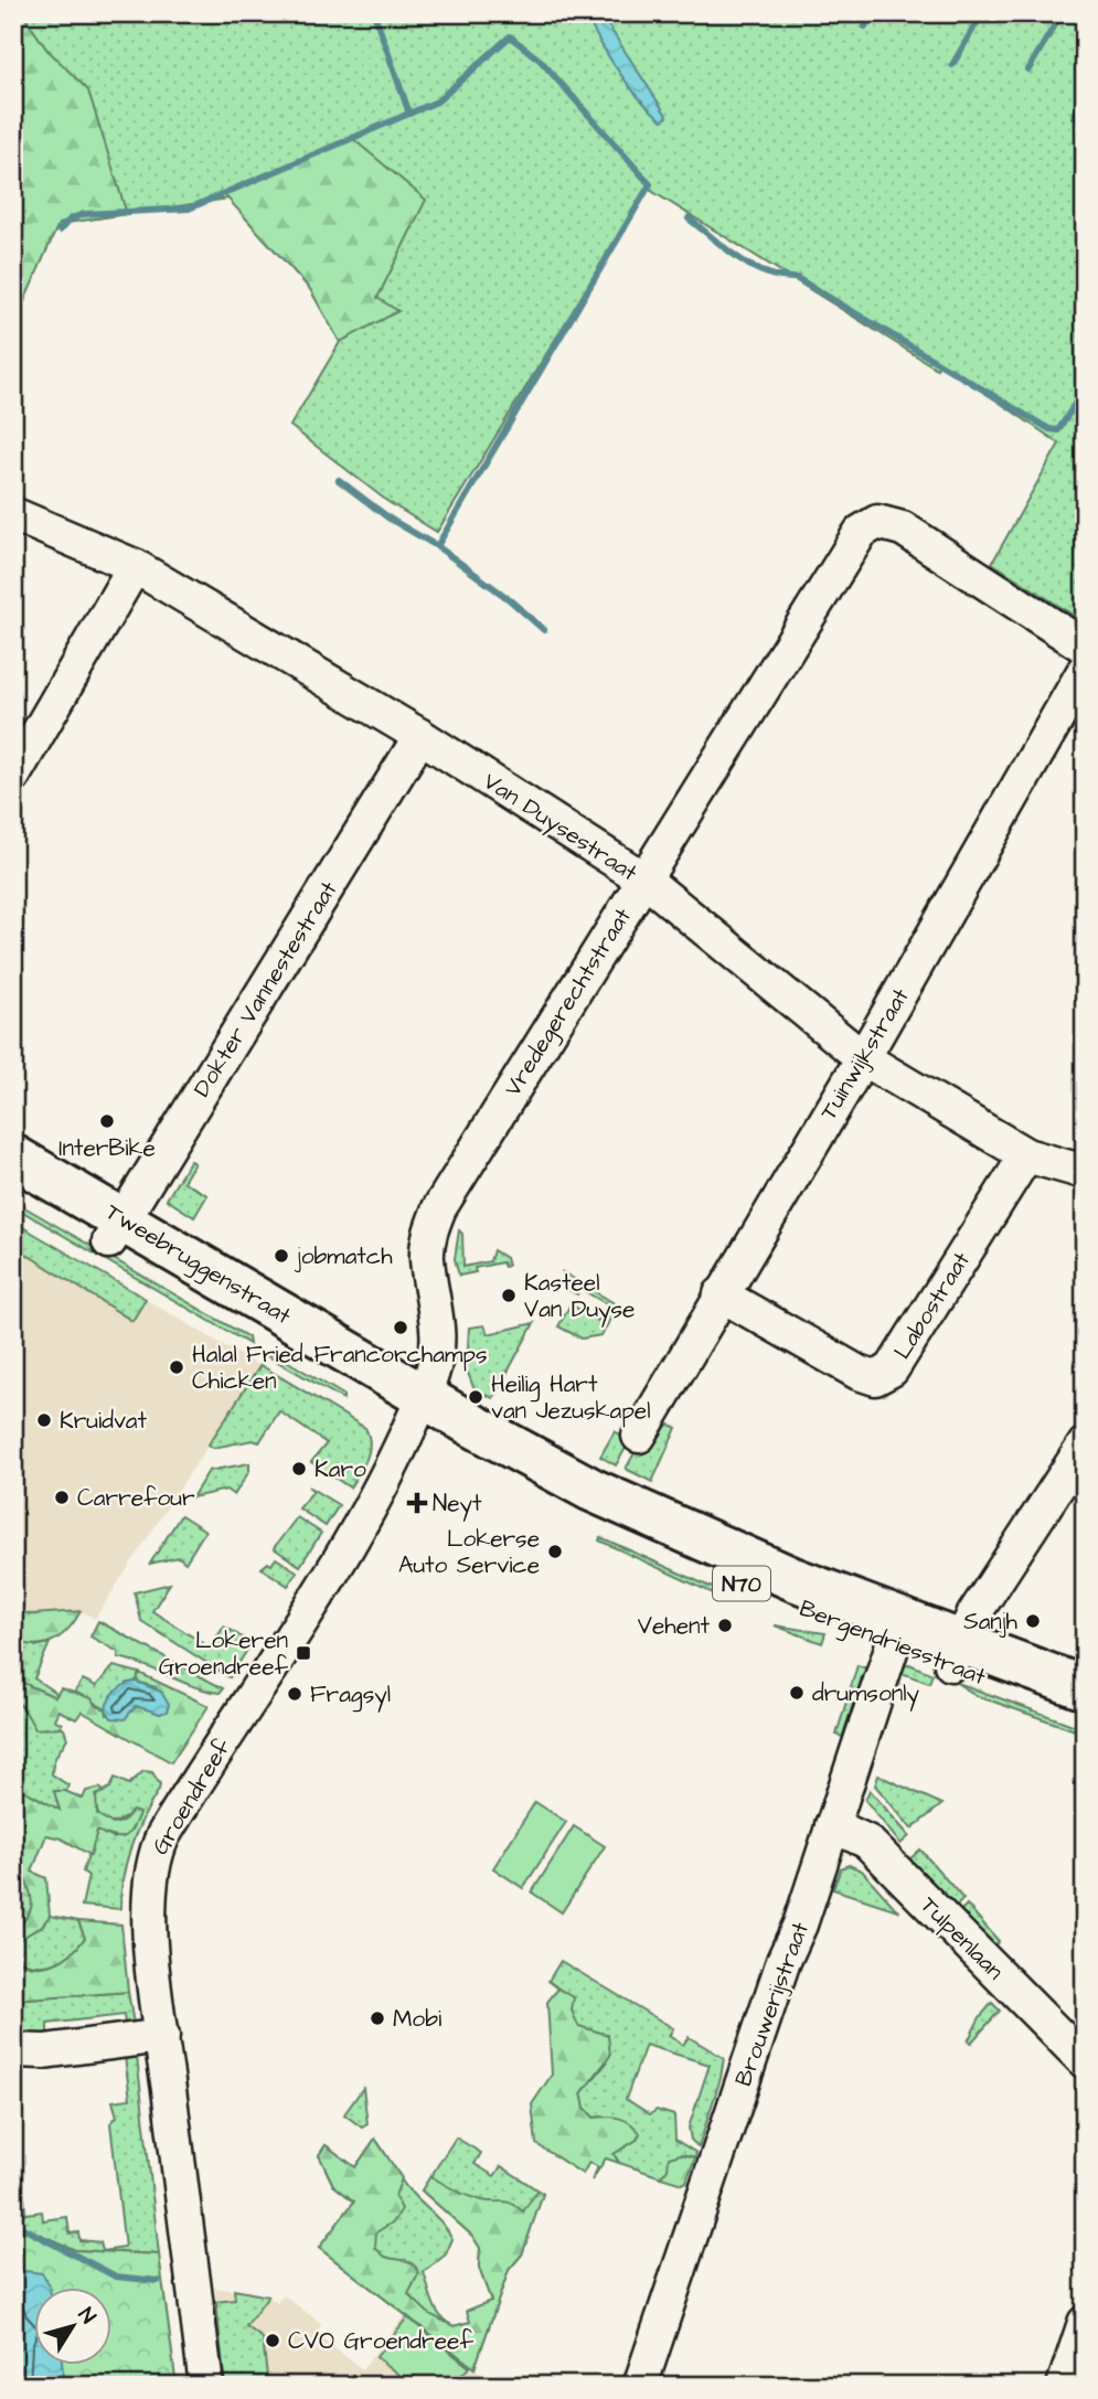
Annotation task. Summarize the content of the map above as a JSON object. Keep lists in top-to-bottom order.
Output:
{
  "streets": {
    "main road": ["Tweebruggenstraat", "N70", "Bergendriesstraat"],
    "street": [
      "Van Duysestraat",
      "Dokter Vannestestraat",
      "Vredegerechtstraat",
      "Tuinwijkstraat",
      "Labostraat",
      "Groendreef",
      "Tulpenlaan",
      "Brouwerijstraat"
    ]
  },
  "crossings": [
    ["Van Duysestraat", "Dokter Vannestestraat"],
    ["Van Duysestraat", "Vredegerechtstraat"],
    ["Van Duysestraat", "Tuinwijkstraat"],
    ["Van Duysestraat", "Labostraat"],
    ["Dokter Vannestestraat", "Tweebruggenstraat"],
    ["Vredegerechtstraat", "Tweebruggenstraat"],
    ["Vredegerechtstraat", "Bergendriesstraat"],
    ["Vredegerechtstraat", "Groendreef"],
    ["Tuinwijkstraat", "Labostraat"],
    ["Tweebruggenstraat", "Bergendriesstraat"],
    ["Tweebruggenstraat", "Groendreef"],
    ["Bergendriesstraat", "Groendreef"],
    ["Bergendriesstraat", "Brouwerijstraat"],
    ["Tulpenlaan", "Brouwerijstraat"]
  ],
  "places": {
    "other": [
      "InterBike",
      "jobmatch",
      "Kasteel Van Duyse",
      "Francorchamps",
      "Halal Fried Chicken",
      "Heilig Hart van Jezuskapel",
      "Kruidvat",
      "Karo",
      "Carrefour",
      "Lokerse Auto Service",
      "Sanjh",
      "Vehent",
      "drumsonly",
      "Fragsyl",
      "Mobi",
      "CVO Groendreef"
    ],
    "health": ["Neyt"],
    "transit": ["Lokeren Groendreef"]
  },
  "north": "top right"
}
